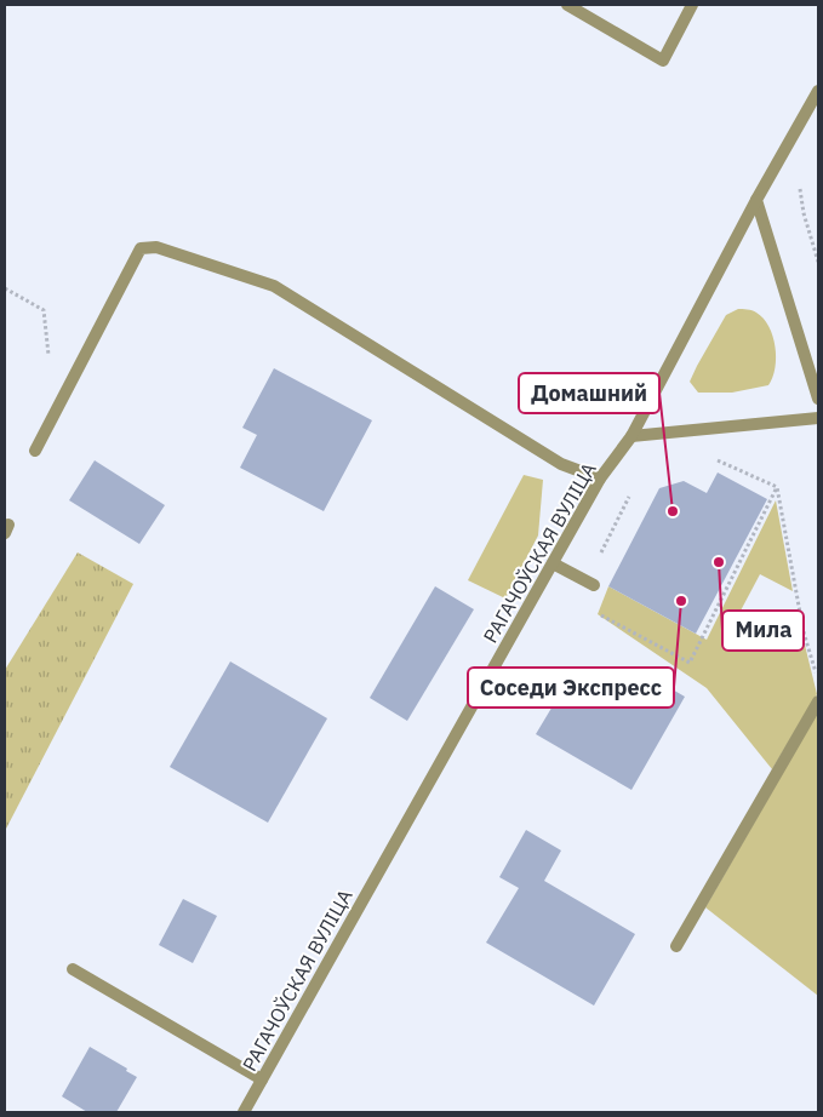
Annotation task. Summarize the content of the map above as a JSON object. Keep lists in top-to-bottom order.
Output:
{
  "streets": {
    "street": ["РАГАЧОЎСКАЯ ВУЛІЦА"]
  },
  "places": ["Домашний", "Мила", "Соседи Экспресс"]
}
